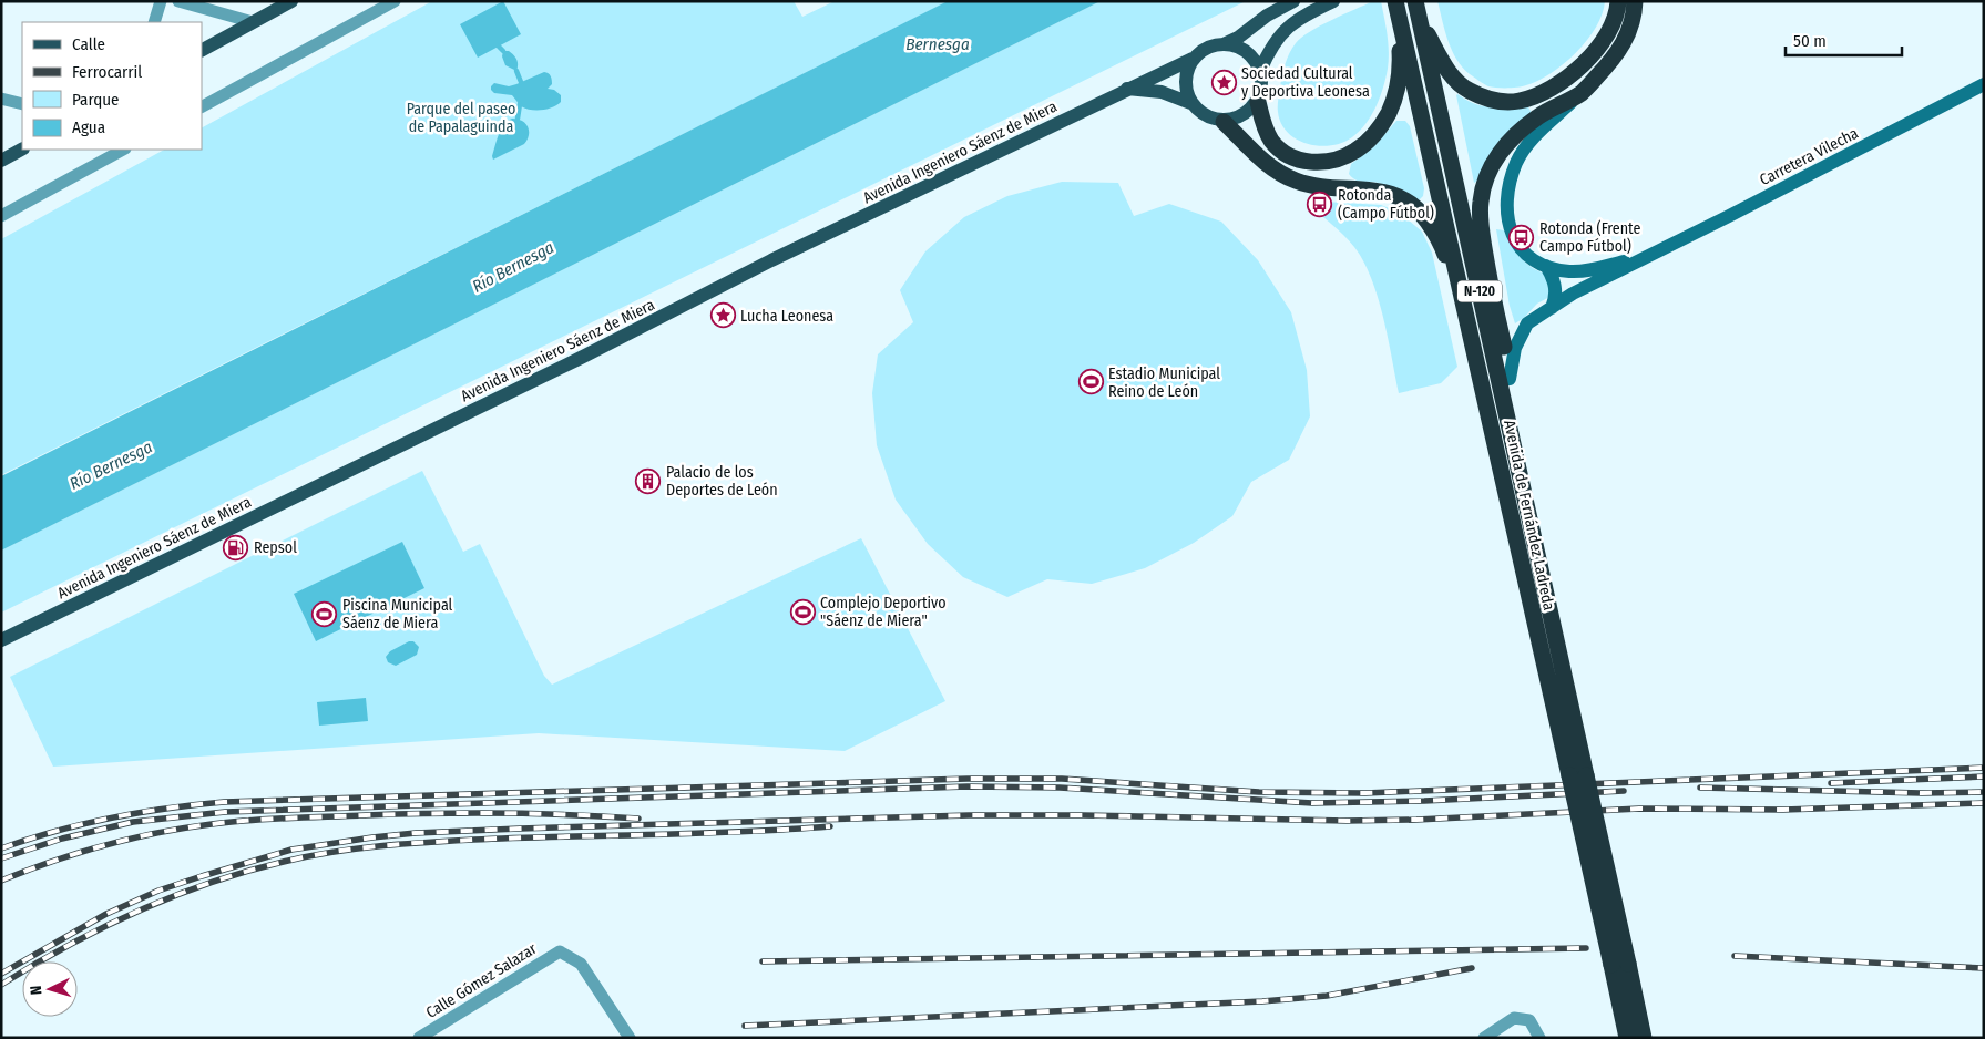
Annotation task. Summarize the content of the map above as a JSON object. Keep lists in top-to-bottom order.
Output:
{
  "streets": {
    "highway": ["N-120", "Avenida de Fernández Ladreda"],
    "main road": ["Avenida Ingeniero Sáenz de Miera"],
    "street": ["Carretera Vilecha", "Calle Gómez Salazar"]
  },
  "water": ["Bernesga", "Río Bernesga"],
  "parks": ["Parque del paseo de Papalaguinda"],
  "places": {
    "place": ["Sociedad Cultural y Deportiva Leonesa", "Lucha Leonesa"],
    "bus stop": ["Rotonda (Campo Fútbol)", "Rotonda (Frente Campo Fútbol)"],
    "sports": ["Estadio Municipal Reino de León", "Complejo Deportivo \"Sáenz de Miera\"", "Piscina Municipal Sáenz de Miera"],
    "building": ["Palacio de los Deportes de León"],
    "fuel station": ["Repsol"]
  },
  "legend": [
    "Calle",
    "Ferrocarril",
    "Parque",
    "Agua"
  ],
  "scale_bar": "50 m",
  "north": "left"
}
